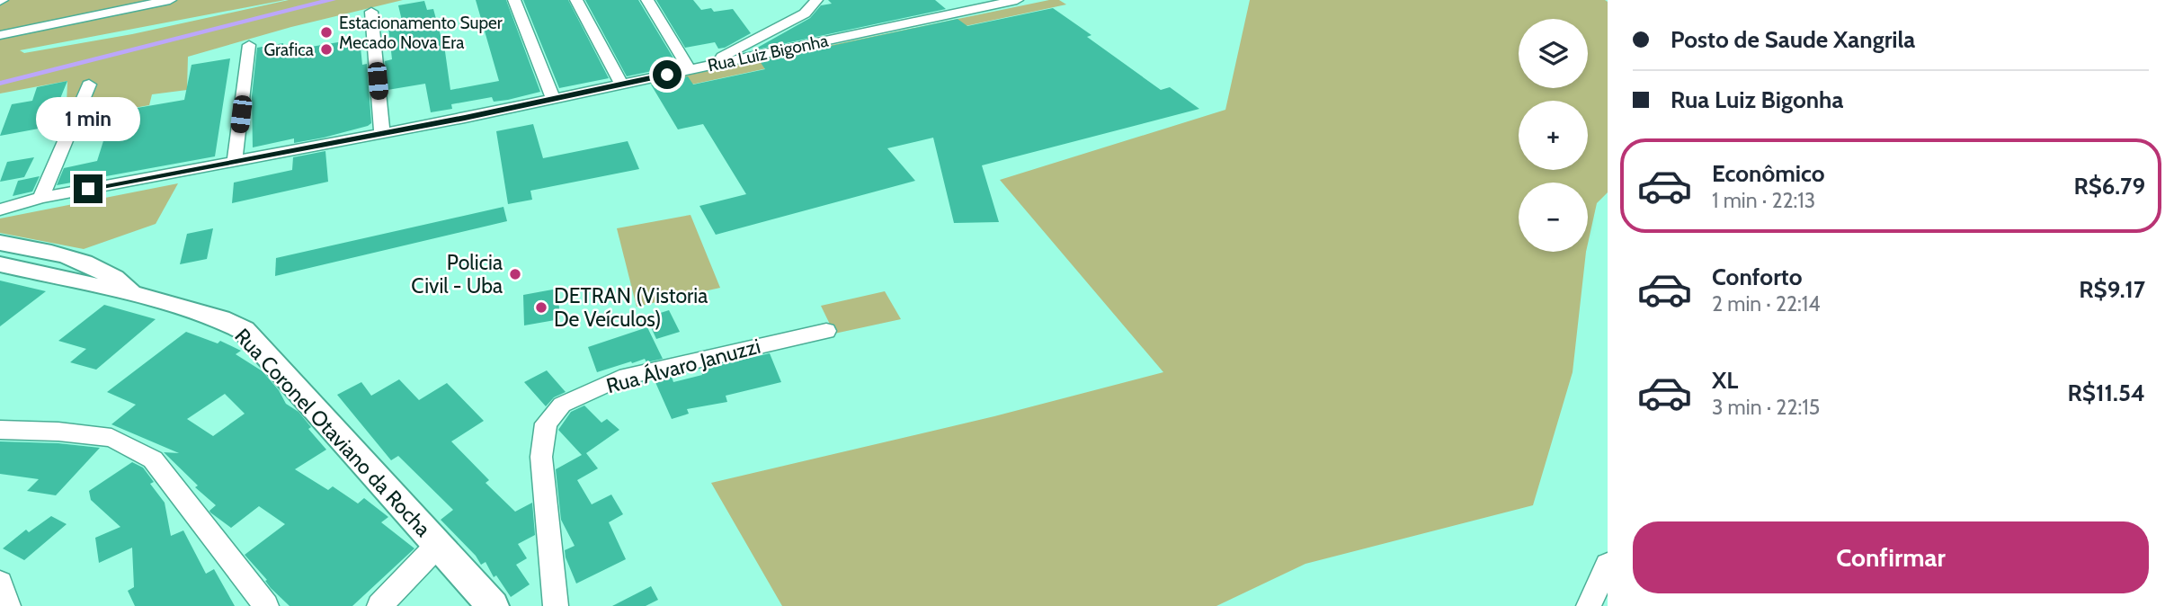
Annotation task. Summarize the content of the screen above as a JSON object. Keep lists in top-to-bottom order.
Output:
{
  "streets": {
    "street": ["Rua Luiz Bigonha", "Rua Álvaro Januzzi", "Rua Coronel Otaviano da Rocha"]
  },
  "places": [
    "Estacionamento Super Mecado Nova Era",
    "Grafica",
    "Policia Civil - Uba",
    "DETRAN (Vistoria De Veículos)"
  ],
  "page": {
    "banner": ["Posto de Saude Xangrila", "Rua Luiz Bigonha"],
    "map_buttons": ["+", "−"],
    "bubble": "1 min",
    "list": [
      {
        "name": "Econômico",
        "note": "1 min · 22:13",
        "value": "R$6.79"
      },
      {
        "name": "Conforto",
        "note": "2 min · 22:14",
        "value": "R$9.17"
      },
      {
        "name": "XL",
        "note": "3 min · 22:15",
        "value": "R$11.54"
      }
    ],
    "buttons": "Confirmar"
  }
}
